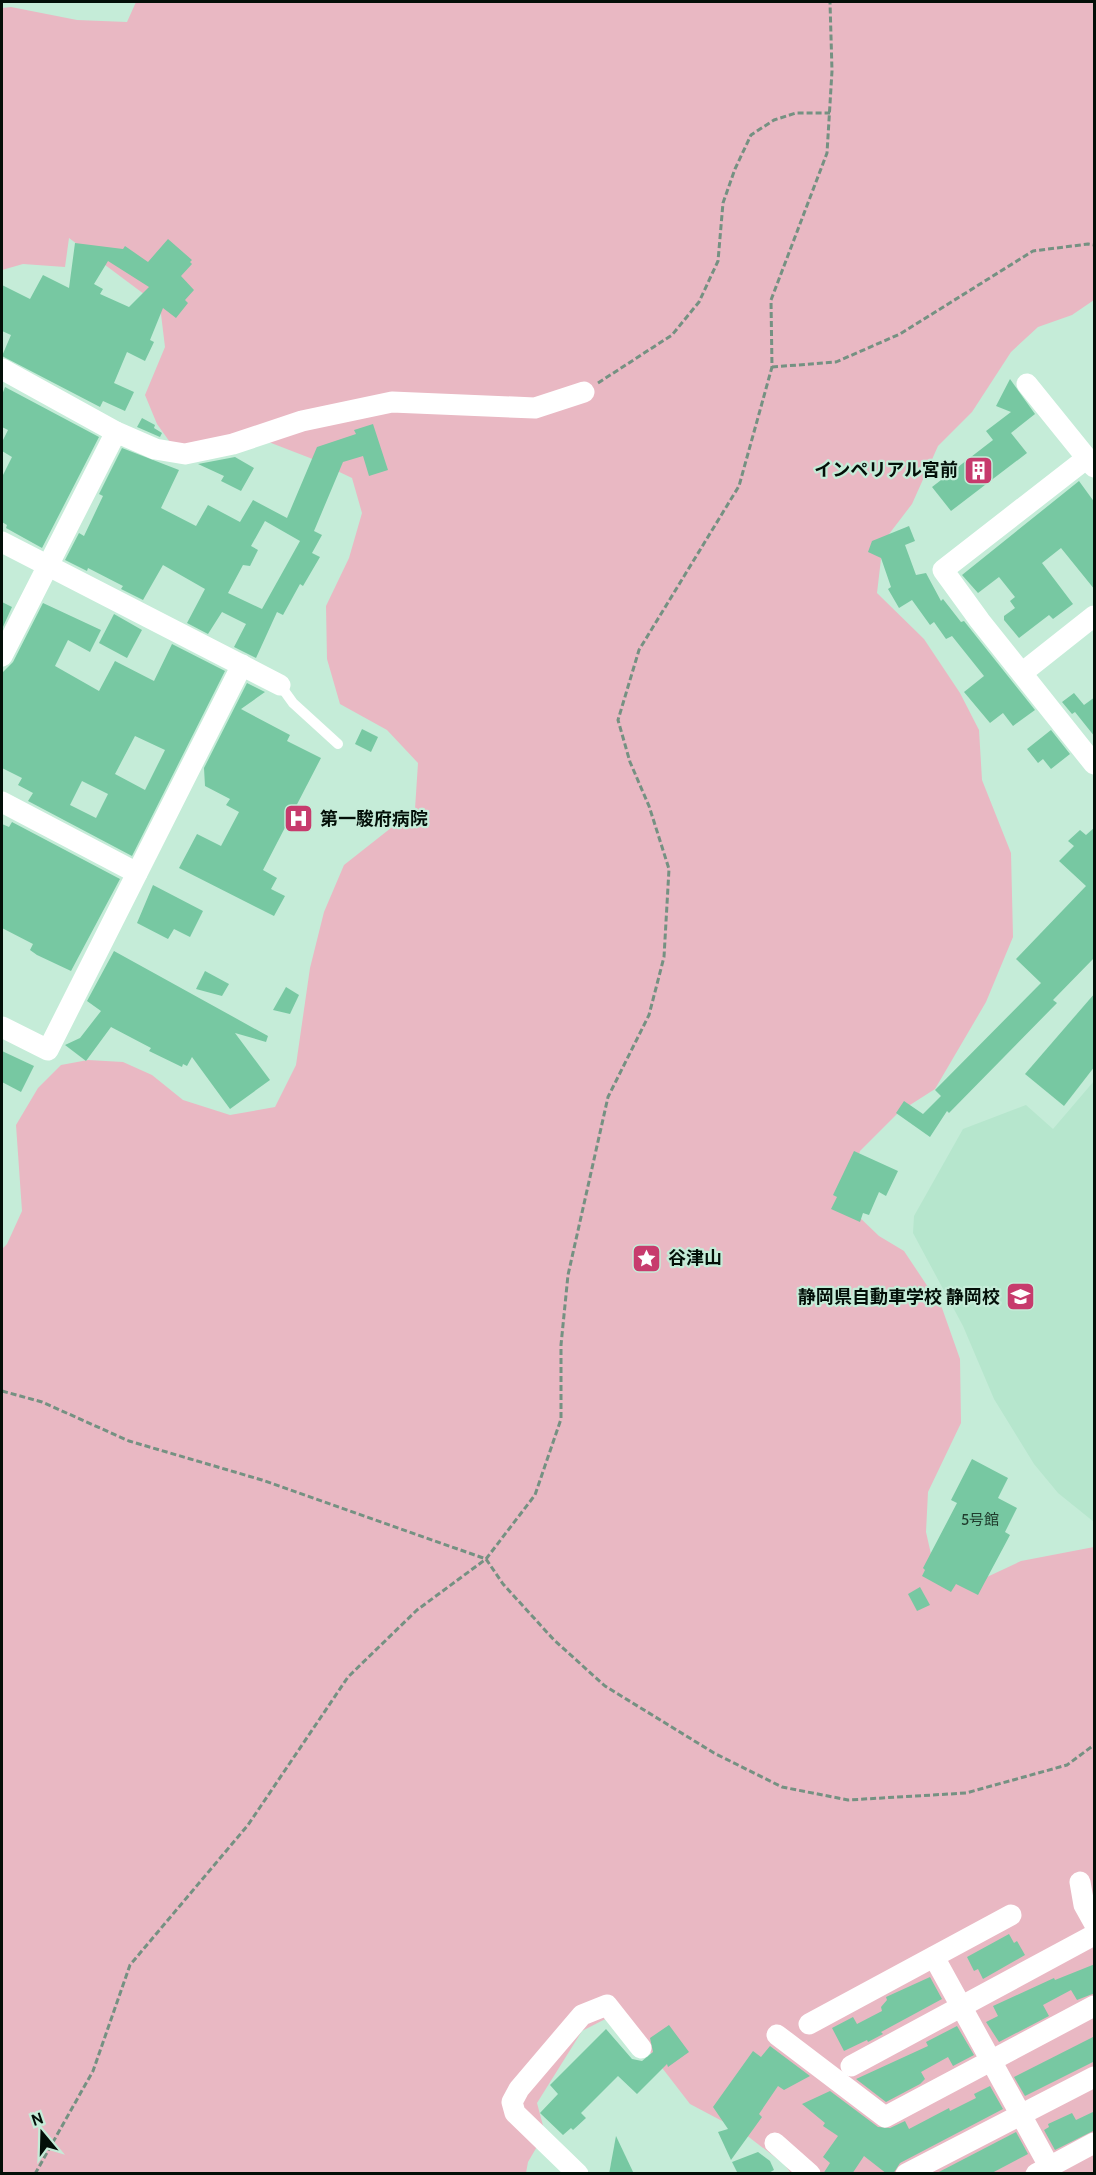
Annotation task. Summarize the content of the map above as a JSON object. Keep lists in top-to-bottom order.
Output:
{
  "places": {
    "building": ["インペリアル宮前"],
    "hospital": ["第一駿府病院"],
    "place": ["谷津山"],
    "school or university": ["静岡県自動車学校 静岡校"]
  },
  "house_numbers": ["5号館"],
  "north": "top"
}
